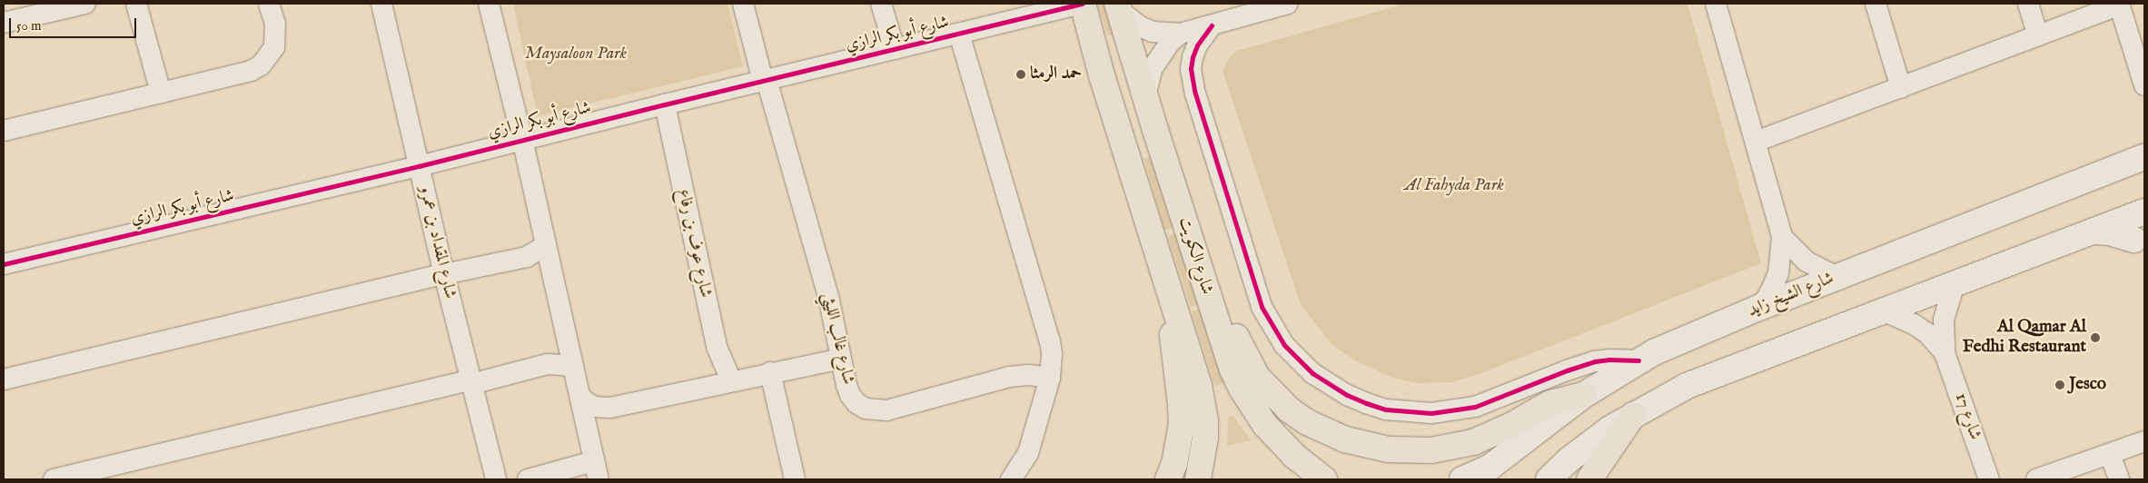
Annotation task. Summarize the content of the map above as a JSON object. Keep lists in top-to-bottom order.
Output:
{
  "streets": {
    "main road": ["شارع الكويت", "شارع الشيخ زايد"],
    "street": [
      "شارع أبو بكر الرازي",
      "شارع المقداد بن عمرو",
      "شارع عوف بن رفاع",
      "شارع غالب الليثي",
      "شارع 17"
    ]
  },
  "crossings": [
    ["شارع أبو بكر الرازي", "شارع المقداد بن عمرو"],
    ["شارع أبو بكر الرازي", "شارع عوف بن رفاع"],
    ["شارع أبو بكر الرازي", "شارع الكويت"],
    ["شارع أبو بكر الرازي", "شارع غالب الليثي"]
  ],
  "parks": ["Maysaloon Park", "Al Fahyda Park"],
  "places": ["حمد الرمثا", "Al Qamar Al Fedhi Restaurant", "Jesco"],
  "scale_bar": "50 m"
}
